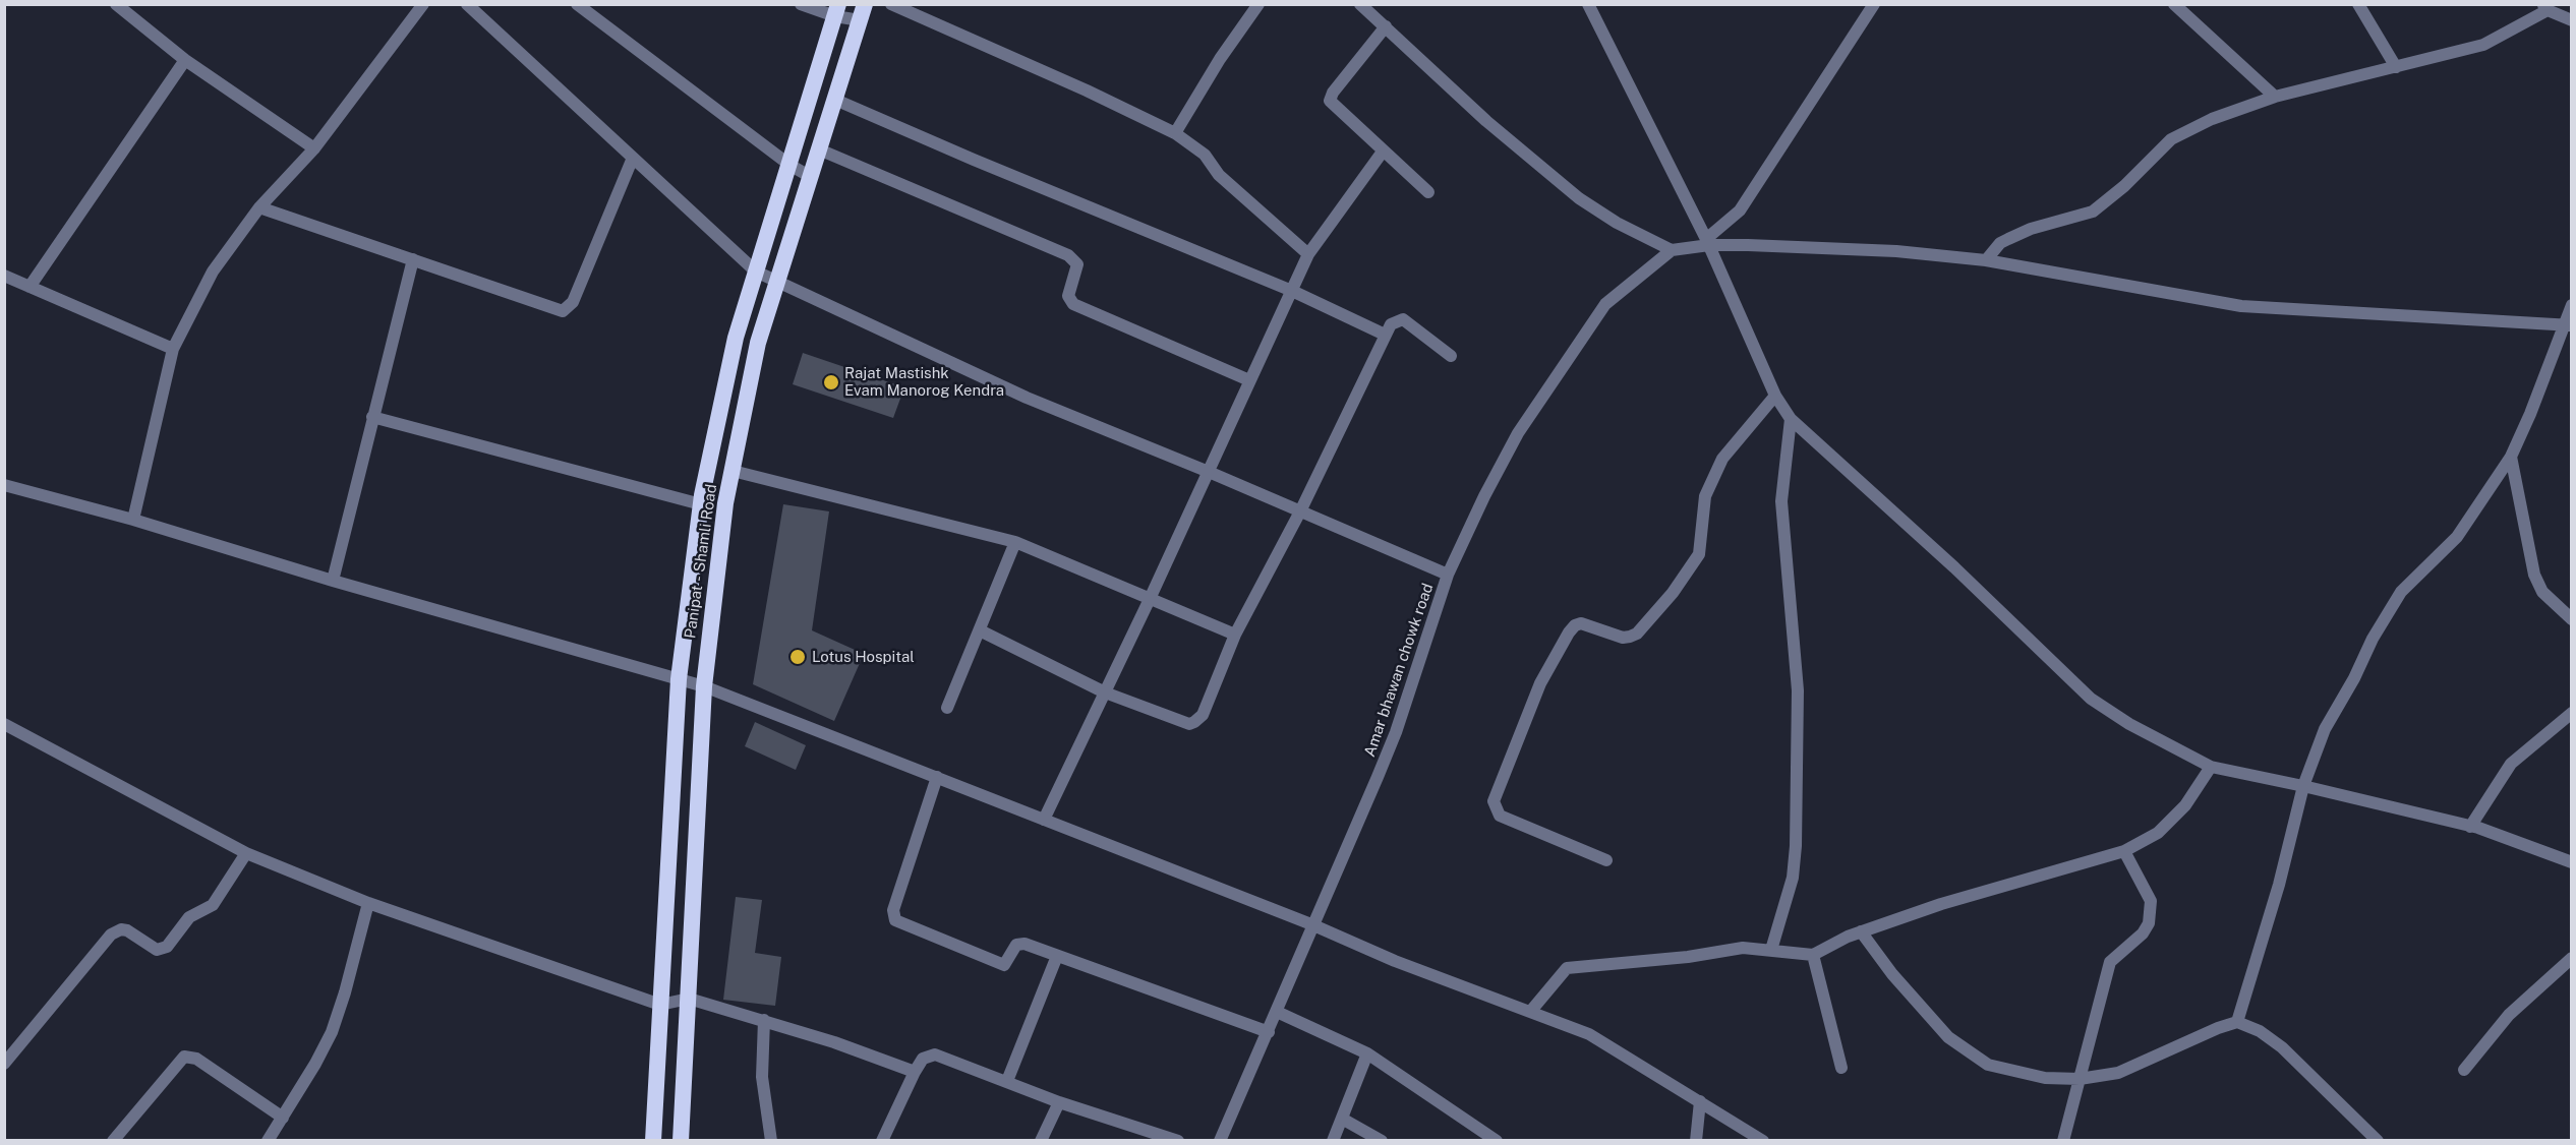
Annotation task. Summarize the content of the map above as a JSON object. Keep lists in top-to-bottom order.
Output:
{
  "streets": {
    "highway": ["Panipat - Shamli Road"],
    "street": ["Amar bhawan chowk road"]
  },
  "places": ["Rajat Mastishk Evam Manorog Kendra", "Lotus Hospital"]
}
